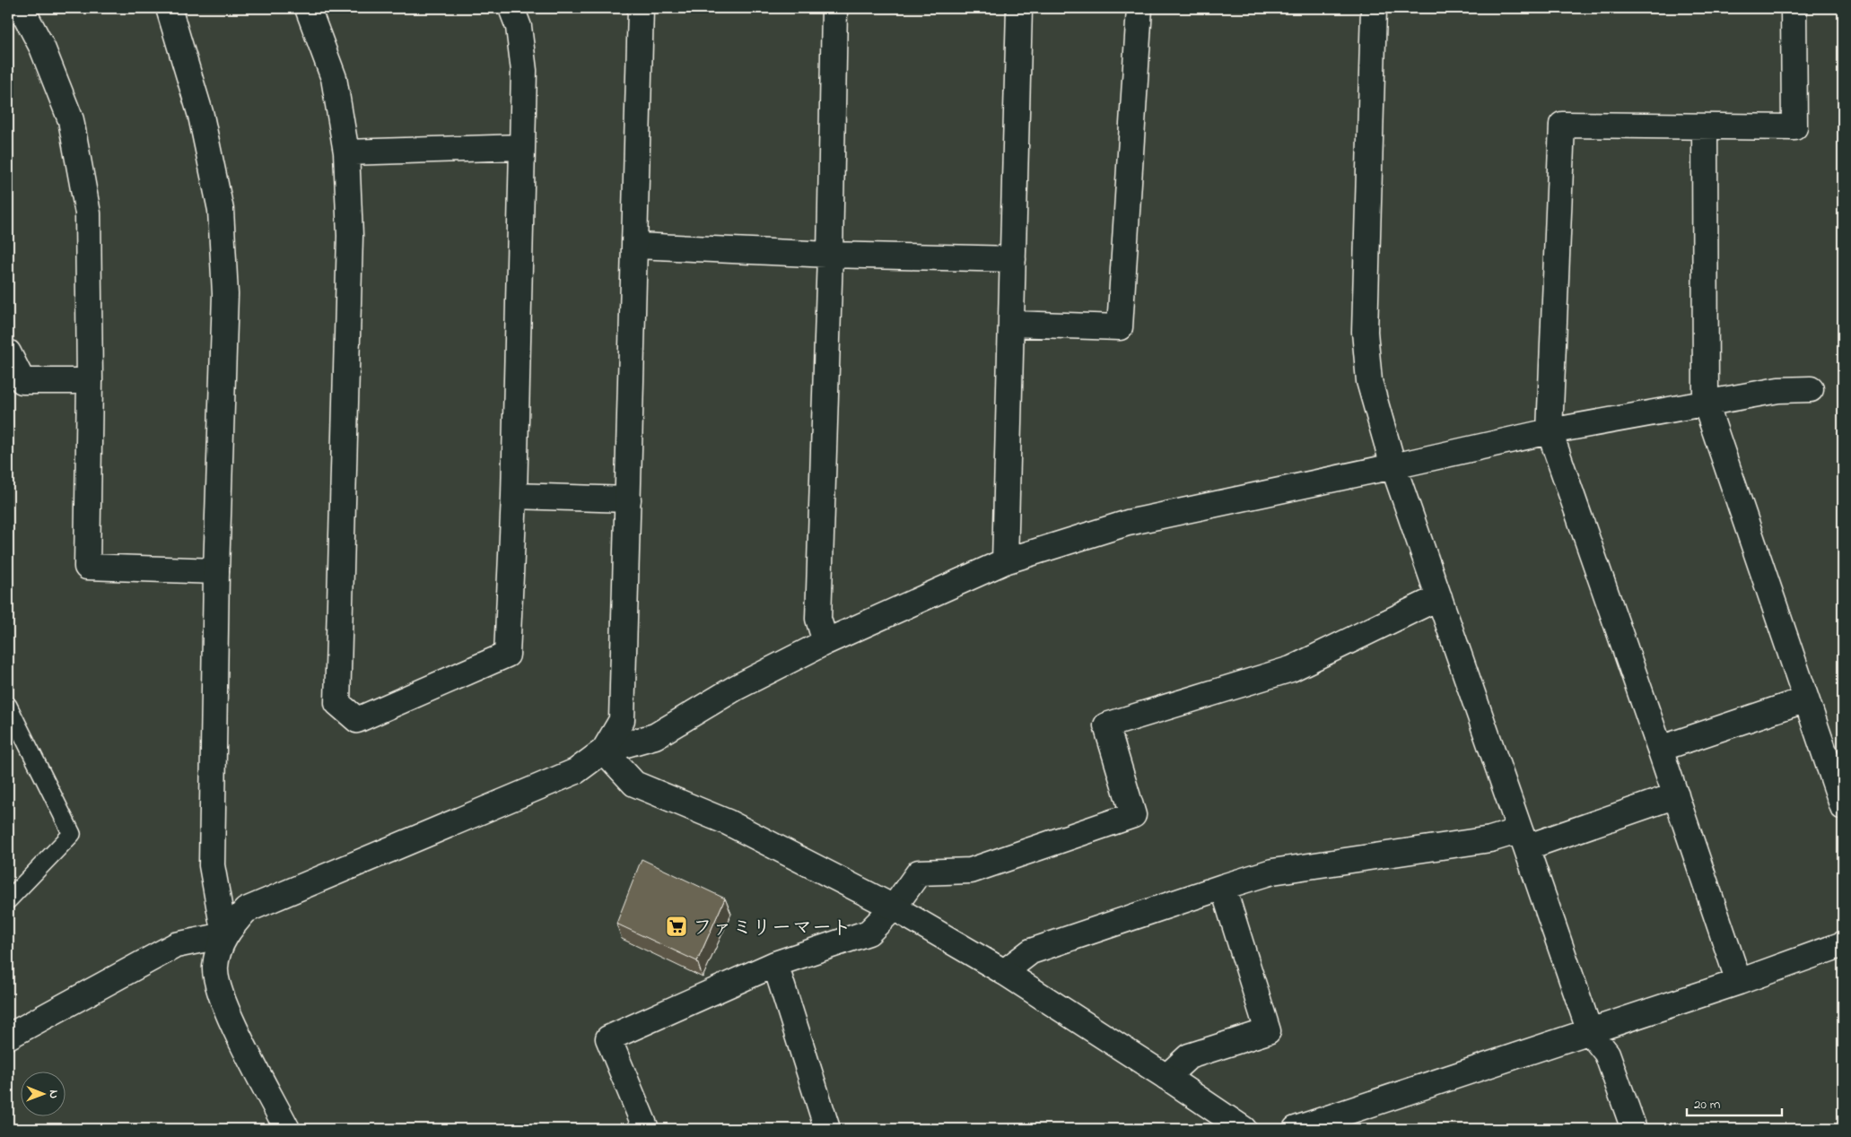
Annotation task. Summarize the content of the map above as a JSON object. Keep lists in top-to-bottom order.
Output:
{
  "places": {
    "supermarket": ["ファミリーマート"]
  },
  "scale_bar": "20 m",
  "north": "right"
}
